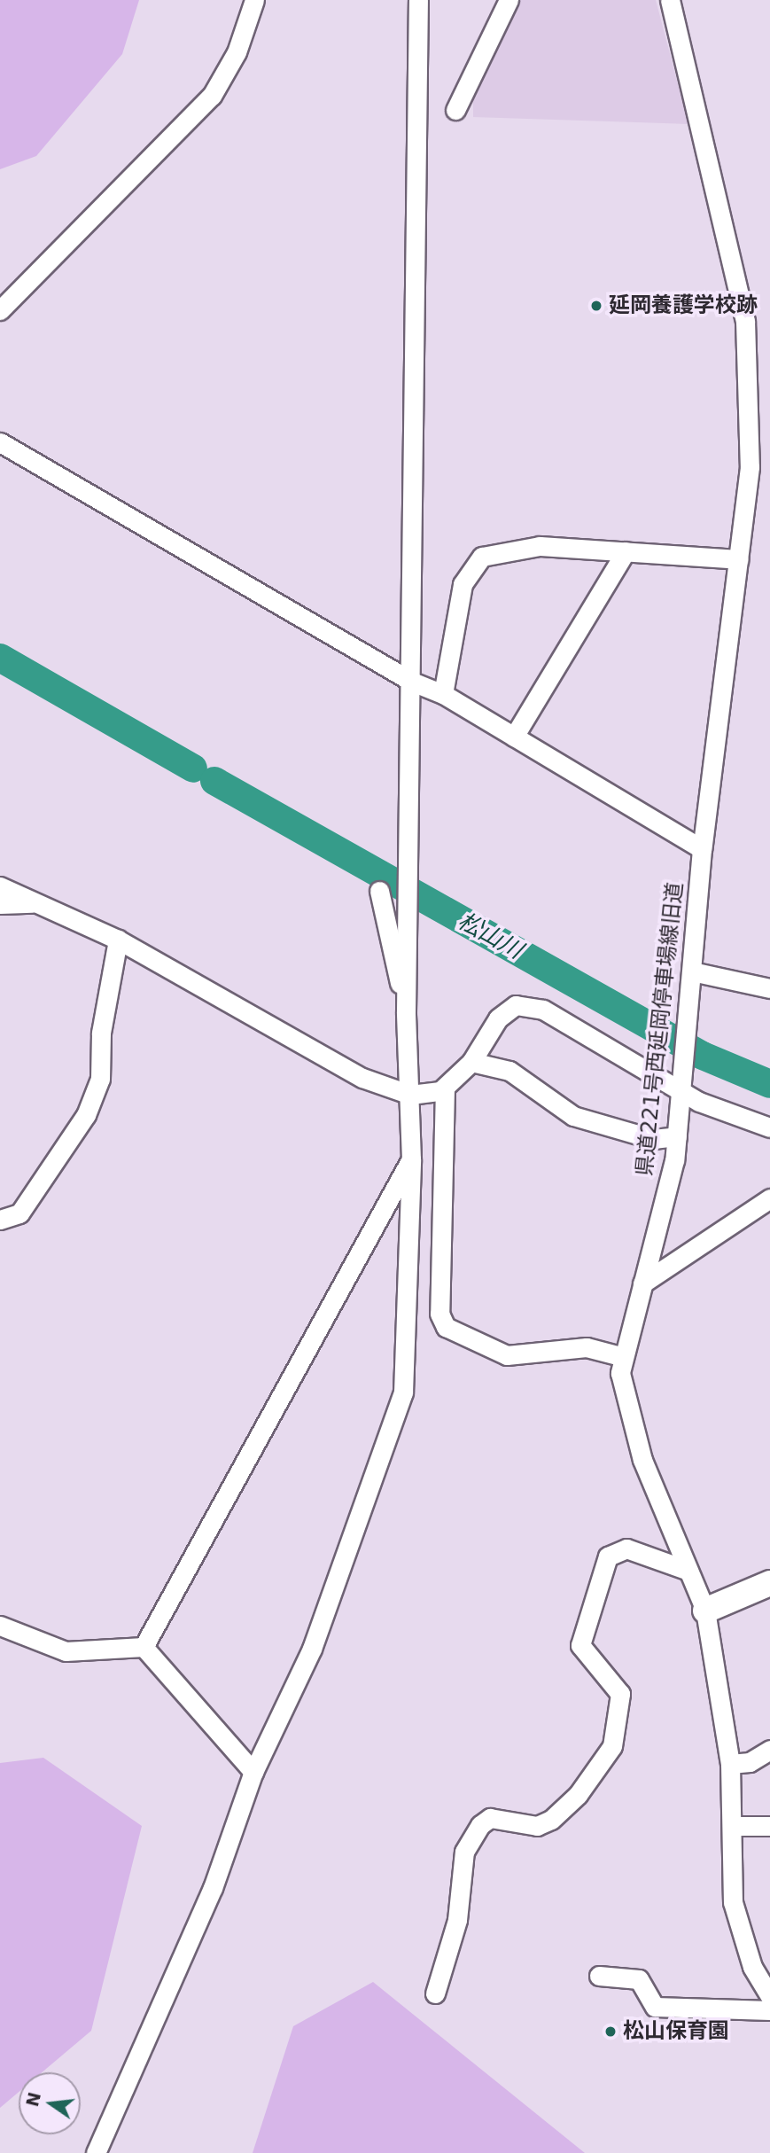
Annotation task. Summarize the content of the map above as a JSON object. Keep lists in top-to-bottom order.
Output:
{
  "streets": {
    "street": ["県道221号西延岡停車場線旧道"]
  },
  "water": ["松山川"],
  "places": ["延岡養護学校跡", "松山保育園"],
  "north": "left"
}
